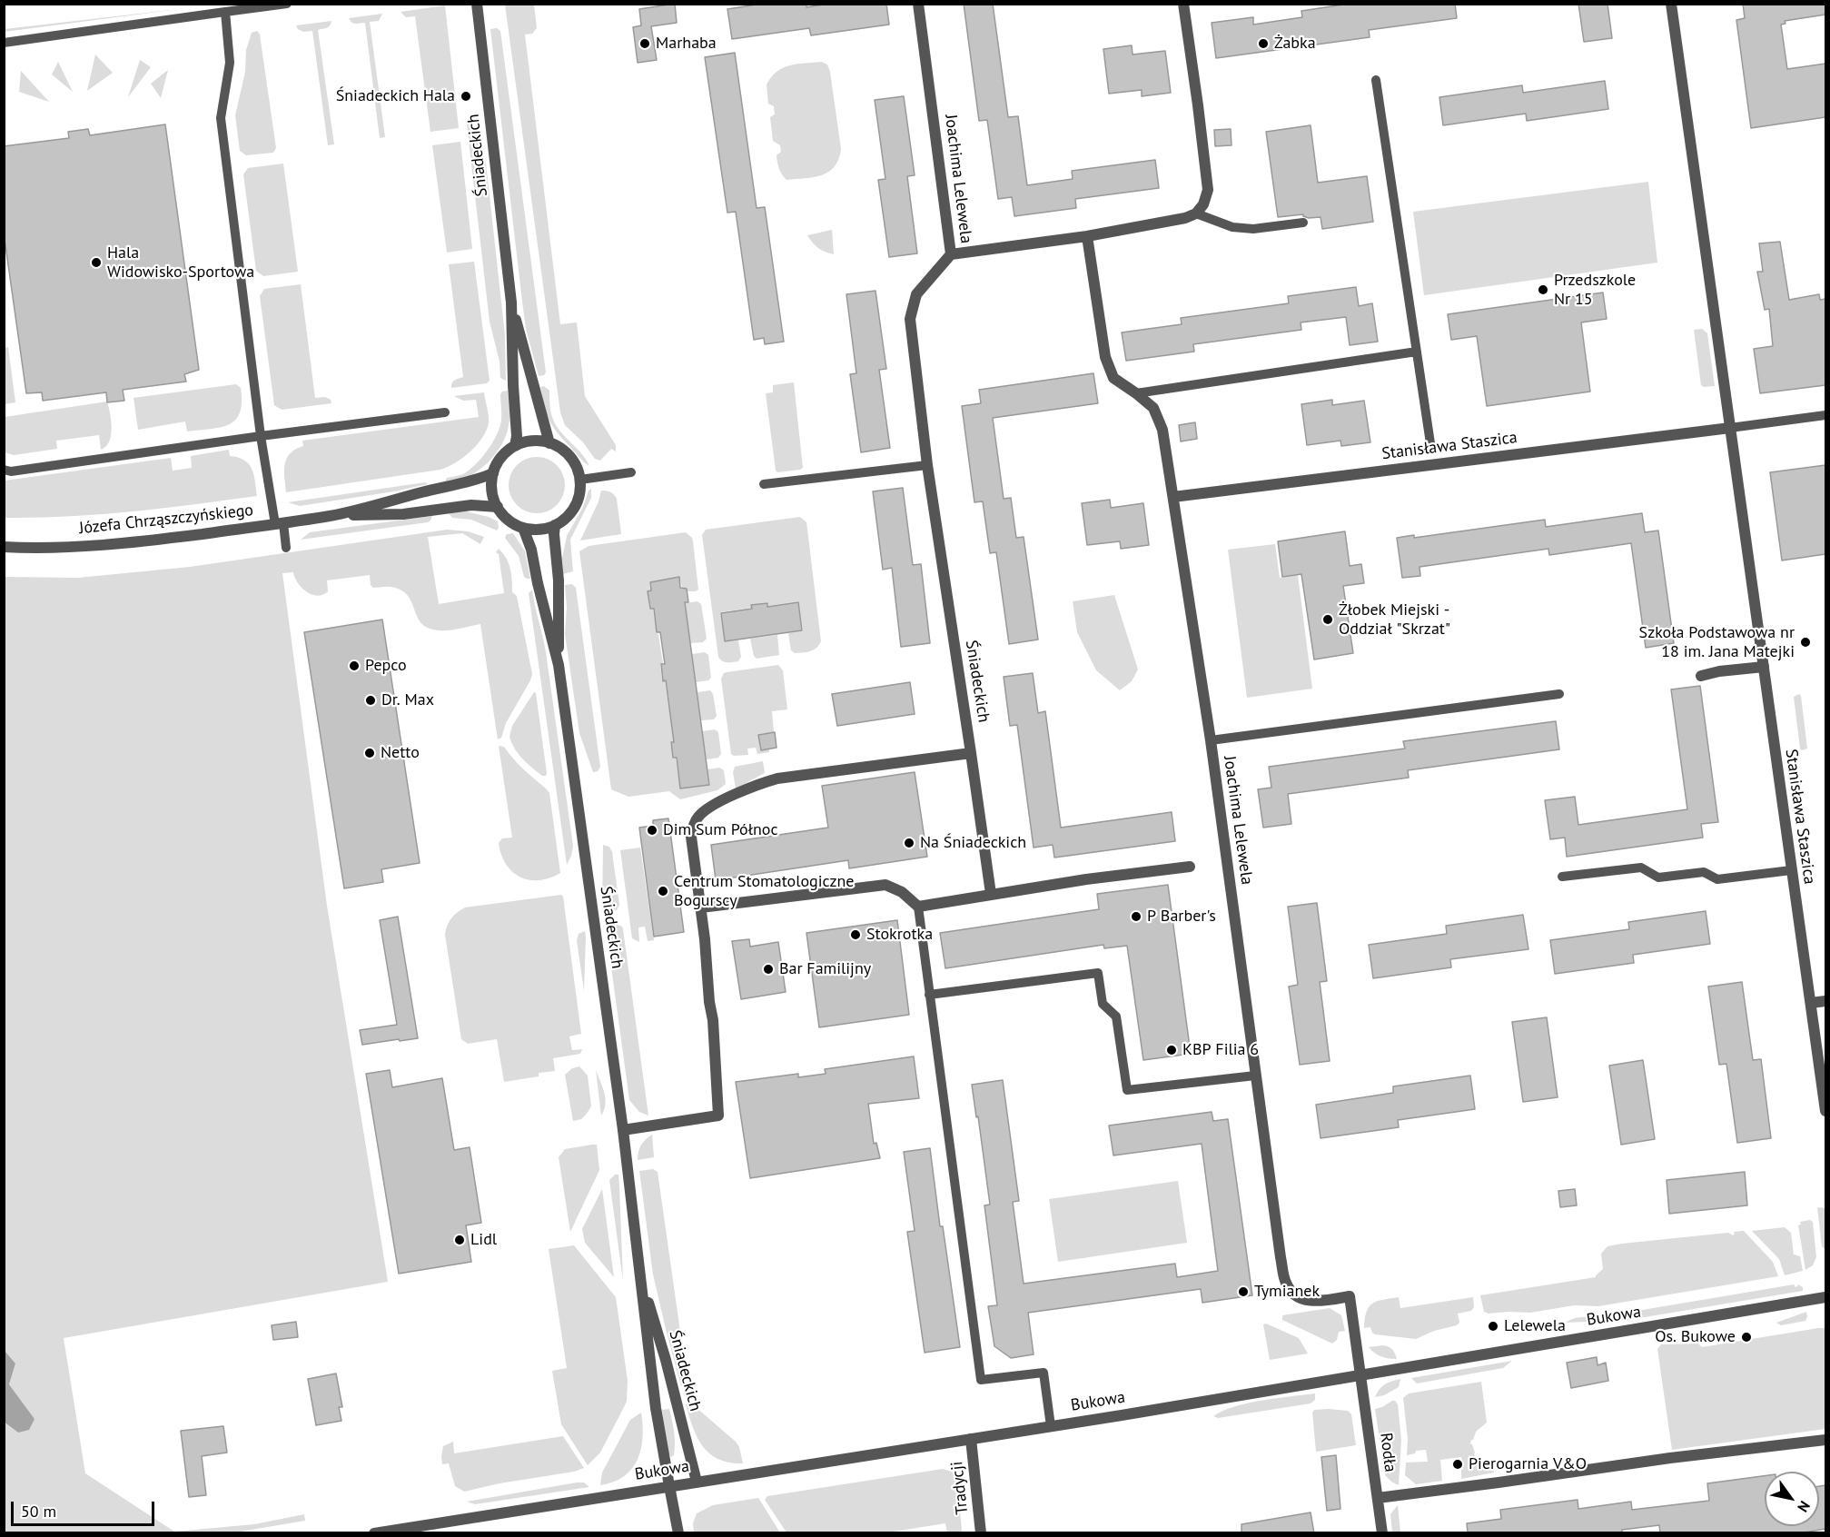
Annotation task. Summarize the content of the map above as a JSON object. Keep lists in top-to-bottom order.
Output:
{
  "streets": {
    "street": [
      "Śniadeckich",
      "Joachima Lelewela",
      "Stanisława Staszica",
      "Józefa Chrząszczyńskiego",
      "Bukowa",
      "Rodła",
      "Tradycji"
    ]
  },
  "crossings": [
    ["Śniadeckich", "Joachima Lelewela"],
    ["Śniadeckich", "Józefa Chrząszczyńskiego"],
    ["Śniadeckich", "Bukowa"],
    ["Joachima Lelewela", "Stanisława Staszica"],
    ["Joachima Lelewela", "Bukowa"],
    ["Joachima Lelewela", "Rodła"],
    ["Bukowa", "Rodła"],
    ["Bukowa", "Tradycji"]
  ],
  "places": [
    "Marhaba",
    "Żabka",
    "Śniadeckich Hala",
    "Hala Widowisko-Sportowa",
    "Przedszkole Nr 15",
    "Żłobek Miejski - Oddział \"Skrzat\"",
    "Szkoła Podstawowa nr 18 im. Jana Matejki",
    "Pepco",
    "Dr. Max",
    "Netto",
    "Dim Sum Północ",
    "Na Śniadeckich",
    "Centrum Stomatologiczne Bogurscy",
    "P Barber's",
    "Stokrotka",
    "Bar Familijny",
    "KBP Filia 6",
    "Lidl",
    "Tymianek",
    "Lelewela",
    "Os. Bukowe",
    "Pierogarnia V&O"
  ],
  "scale_bar": "50 m",
  "north": "bottom right"
}
